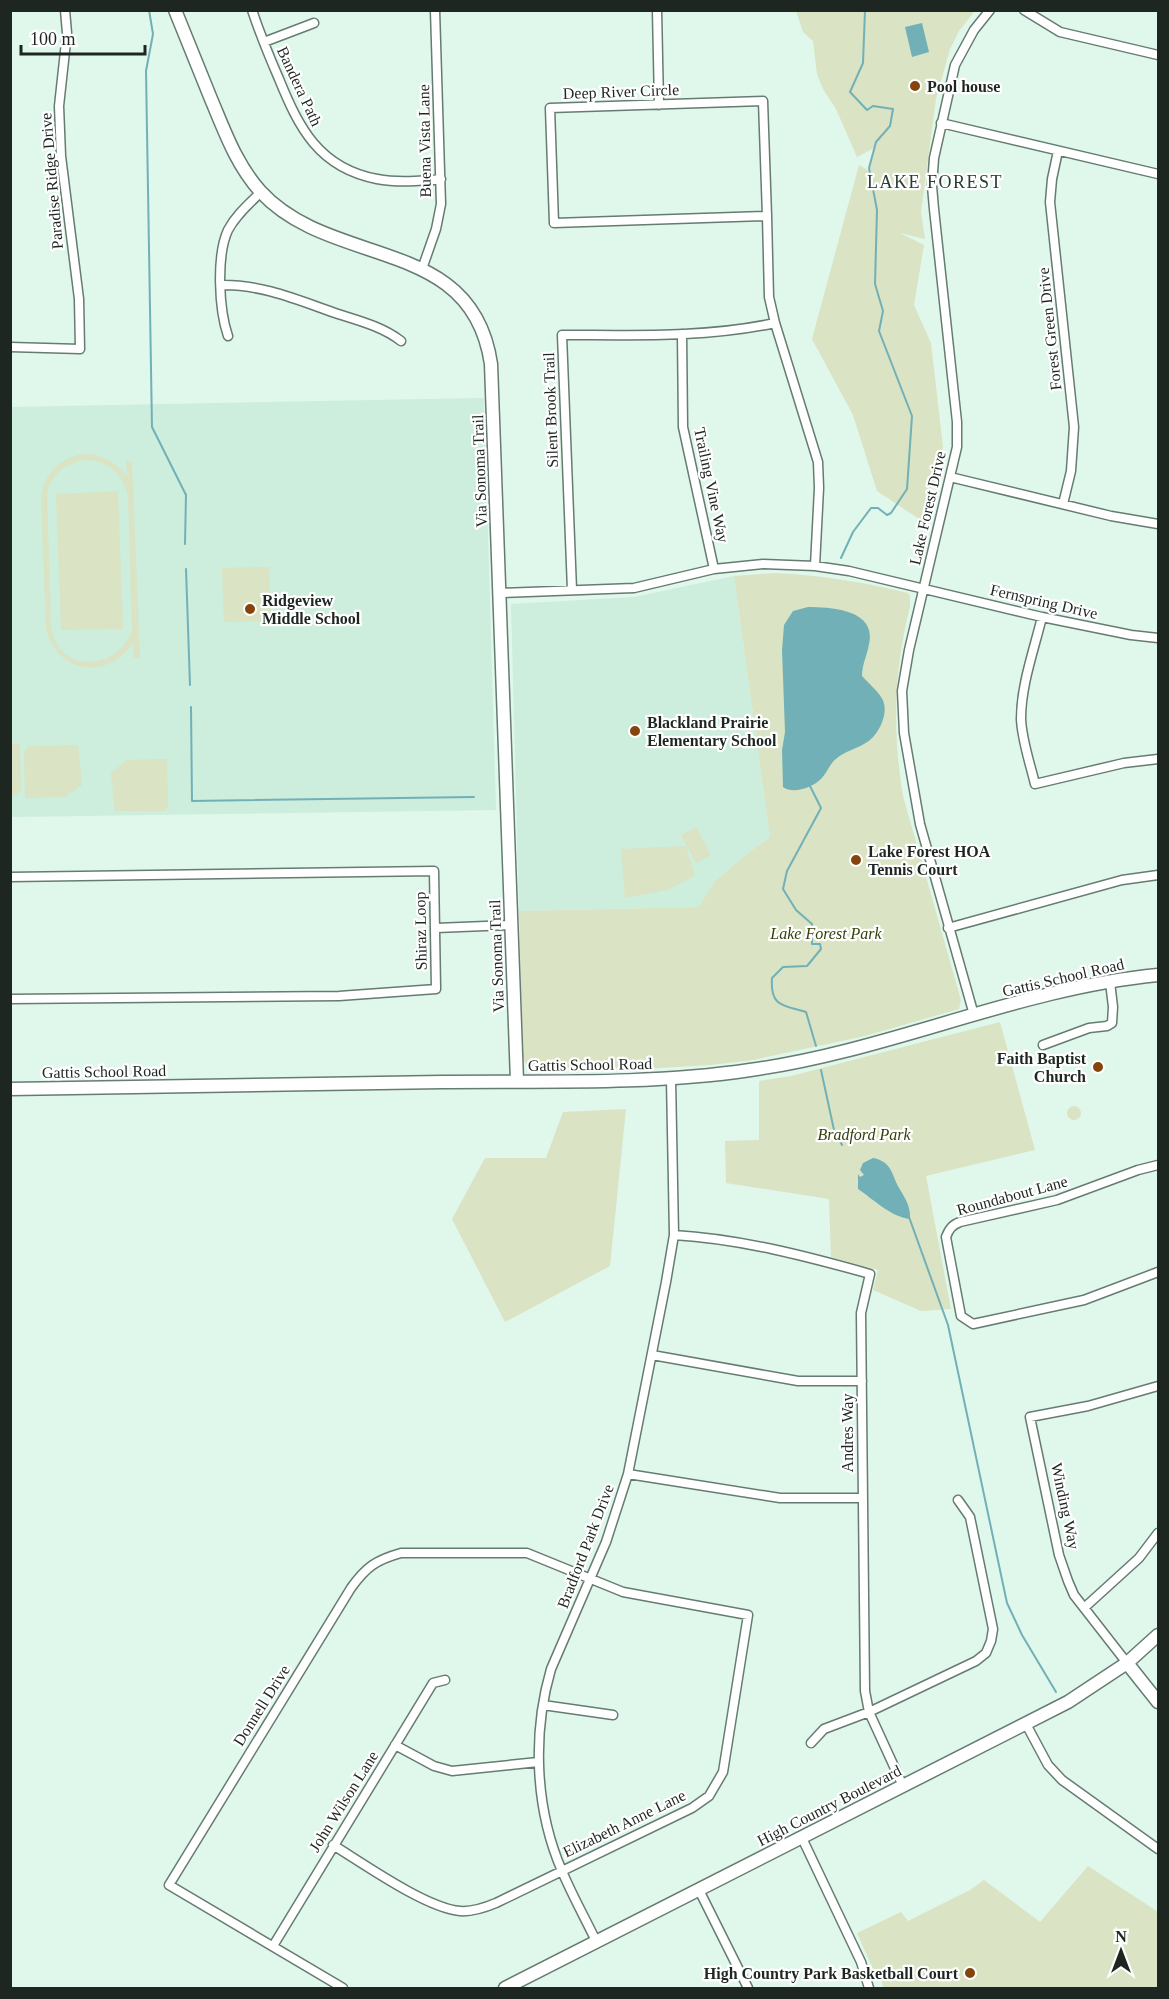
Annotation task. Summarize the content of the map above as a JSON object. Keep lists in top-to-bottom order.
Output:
{
  "streets": {
    "street": [
      "Bandera Path",
      "Deep River Circle",
      "Buena Vista Lane",
      "Paradise Ridge Drive",
      "Forest Green Drive",
      "Silent Brook Trail",
      "Via Sonoma Trail",
      "Trailing Vine Way",
      "Lake Forest Drive",
      "Fernspring Drive",
      "Shiraz Loop",
      "Gattis School Road",
      "Roundabout Lane",
      "Andres Way",
      "Winding Way",
      "Bradford Park Drive",
      "Donnell Drive",
      "John Wilson Lane",
      "High Country Boulevard",
      "Elizabeth Anne Lane"
    ]
  },
  "crossings": [
    ["Bandera Path", "Buena Vista Lane"],
    ["Deep River Circle", "Silent Brook Trail"],
    ["Deep River Circle", "Fernspring Drive"],
    ["Buena Vista Lane", "Via Sonoma Trail"],
    ["Silent Brook Trail", "Trailing Vine Way"],
    ["Silent Brook Trail", "Fernspring Drive"],
    ["Via Sonoma Trail", "Fernspring Drive"],
    ["Via Sonoma Trail", "Gattis School Road"],
    ["Trailing Vine Way", "Fernspring Drive"],
    ["Lake Forest Drive", "Fernspring Drive"],
    ["Lake Forest Drive", "Gattis School Road"],
    ["Gattis School Road", "Bradford Park Drive"],
    ["Andres Way", "Bradford Park Drive"],
    ["Andres Way", "High Country Boulevard"],
    ["Winding Way", "High Country Boulevard"],
    ["Bradford Park Drive", "Donnell Drive"],
    ["Bradford Park Drive", "High Country Boulevard"],
    ["Bradford Park Drive", "Elizabeth Anne Lane"],
    ["Donnell Drive", "John Wilson Lane"],
    ["Donnell Drive", "Elizabeth Anne Lane"],
    ["John Wilson Lane", "Elizabeth Anne Lane"]
  ],
  "districts": ["LAKE FOREST"],
  "parks": ["Lake Forest Park", "Bradford Park"],
  "places": [
    "Pool house",
    "Ridgeview Middle School",
    "Blackland Prairie Elementary School",
    "Lake Forest HOA Tennis Court",
    "Faith Baptist Church",
    "High Country Park Basketball Court"
  ],
  "scale_bar": "100 m",
  "north": "top"
}
